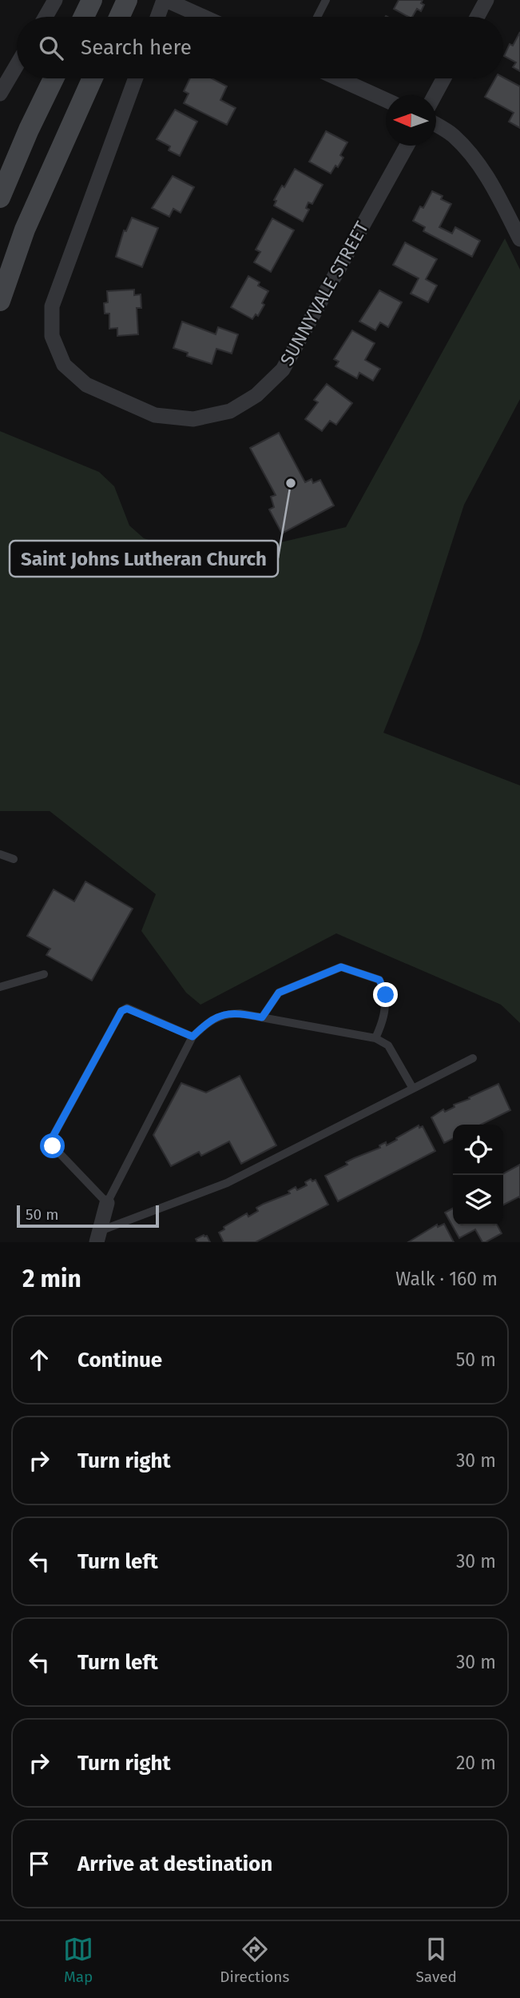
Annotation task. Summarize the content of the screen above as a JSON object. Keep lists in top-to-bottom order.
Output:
{
  "streets": {
    "street": ["SUNNYVALE STREET"]
  },
  "places": ["Saint Johns Lutheran Church"],
  "scale_bar": "50 m",
  "north": "left",
  "page": {
    "search": "Search here",
    "scale": "50 m",
    "heading": ["2 min", "Walk · 160 m"],
    "list": [
      ["Continue", "50 m"],
      ["Turn right", "30 m"],
      ["Turn left", "30 m"],
      ["Turn left", "30 m"],
      ["Turn right", "20 m"],
      "Arrive at destination"
    ],
    "nav": ["Map", "Directions", "Saved"]
  }
}
